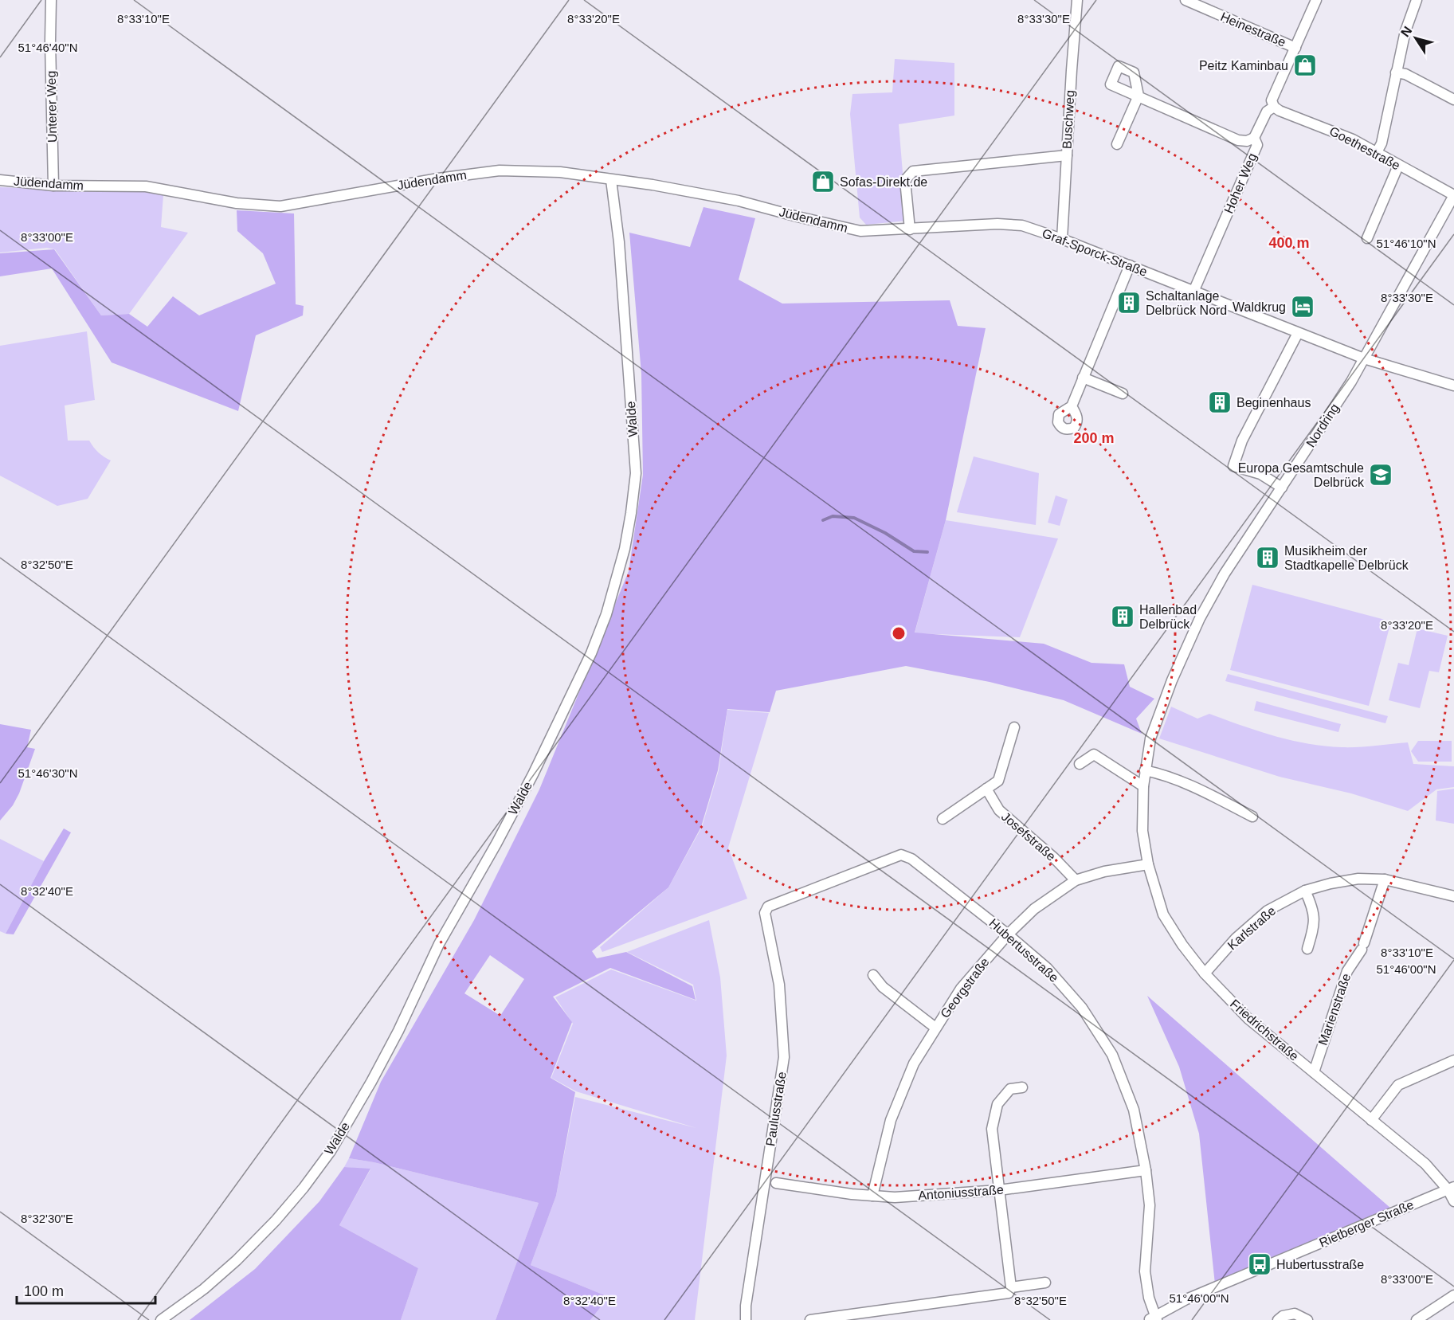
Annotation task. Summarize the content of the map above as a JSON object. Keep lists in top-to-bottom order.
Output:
{
  "streets": {
    "street": [
      "Heinestraße",
      "Unterer Weg",
      "Buschweg",
      "Goethestraße",
      "Jüdendamm",
      "Hoher Weg",
      "Graf-Sporck-Straße",
      "Walde",
      "Nordring",
      "Josefstraße",
      "Karlstraße",
      "Hubertusstraße",
      "Georgstraße",
      "Marienstraße",
      "Friedrichstraße",
      "Paulusstraße",
      "Antoniusstraße",
      "Rietberger Straße"
    ]
  },
  "crossings": [
    ["Heinestraße", "Hoher Weg"],
    ["Unterer Weg", "Jüdendamm"],
    ["Buschweg", "Graf-Sporck-Straße"],
    ["Goethestraße", "Hoher Weg"],
    ["Goethestraße", "Nordring"],
    ["Jüdendamm", "Graf-Sporck-Straße"],
    ["Jüdendamm", "Walde"],
    ["Hoher Weg", "Graf-Sporck-Straße"],
    ["Graf-Sporck-Straße", "Nordring"],
    ["Josefstraße", "Georgstraße"],
    ["Karlstraße", "Marienstraße"],
    ["Karlstraße", "Friedrichstraße"],
    ["Hubertusstraße", "Georgstraße"],
    ["Hubertusstraße", "Paulusstraße"],
    ["Hubertusstraße", "Antoniusstraße"],
    ["Hubertusstraße", "Rietberger Straße"],
    ["Georgstraße", "Friedrichstraße"],
    ["Georgstraße", "Antoniusstraße"],
    ["Marienstraße", "Friedrichstraße"],
    ["Friedrichstraße", "Rietberger Straße"]
  ],
  "places": {
    "shop": ["Peitz Kaminbau", "Sofas-Direkt.de"],
    "building": [
      "Schaltanlage Delbrück Nord",
      "Beginenhaus",
      "Musikheim der Stadtkapelle Delbrück",
      "Hallenbad Delbrück"
    ],
    "hotel": ["Waldkrug"],
    "school or university": ["Europa Gesamtschule Delbrück"],
    "bus stop": ["Hubertusstraße"]
  },
  "scale_bar": "100 m",
  "north": "top left",
  "coordinates": [
    "8°33'30\"E",
    "8°33'10\"E",
    "8°33'20\"E",
    "51°46'40\"N",
    "8°33'00\"E",
    "51°46'10\"N",
    "8°32'50\"E",
    "51°46'30\"N",
    "8°32'40\"E",
    "51°46'00\"N",
    "8°32'30\"E"
  ],
  "rings": ["400 m", "200 m"]
}
